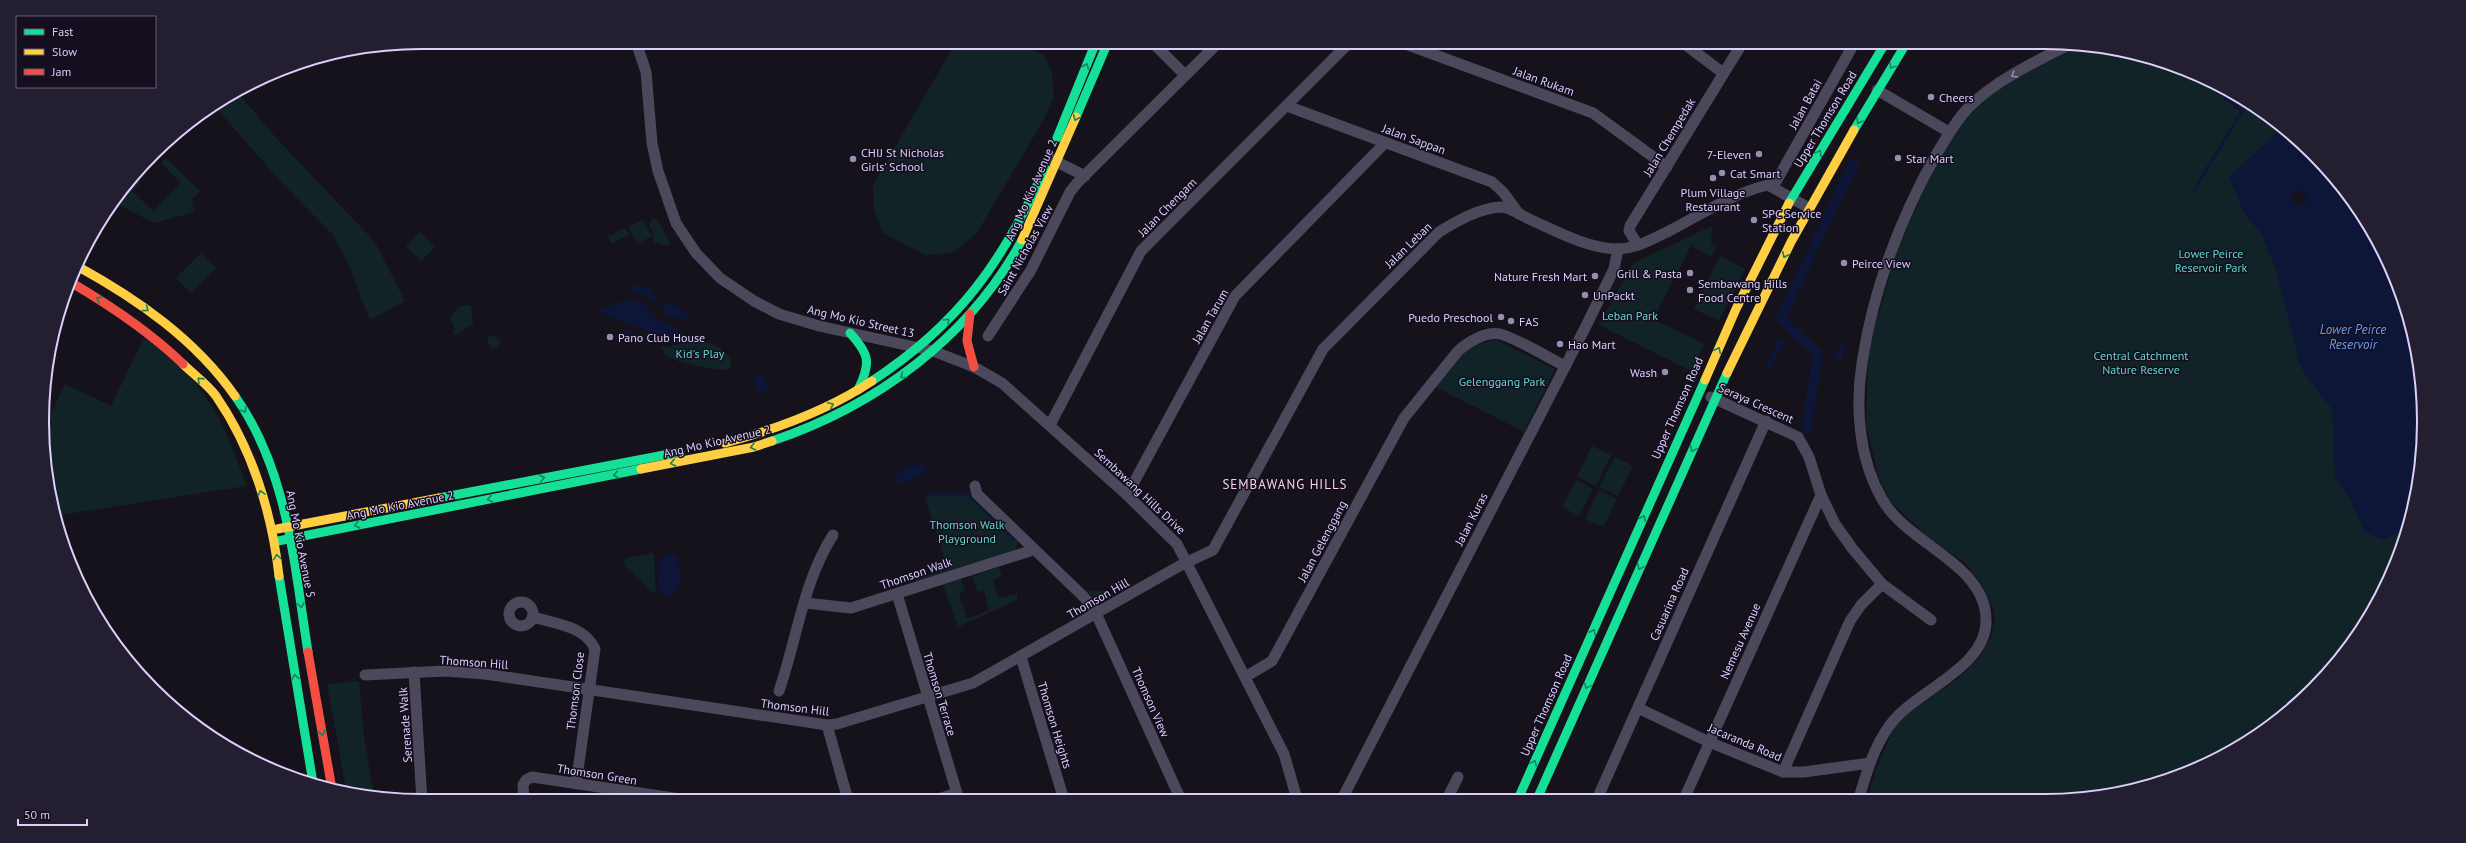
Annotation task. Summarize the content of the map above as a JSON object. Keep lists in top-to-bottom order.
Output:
{
  "streets": {
    "main road": ["Upper Thomson Road", "Ang Mo Kio Avenue 2", "Ang Mo Kio Avenue 5"],
    "street": [
      "Jalan Rukam",
      "Jalan Batai",
      "Jalan Chempedak",
      "Jalan Sappan",
      "Jalan Chengam",
      "Jalan Leban",
      "Saint Nicholas View",
      "Jalan Tarum",
      "Ang Mo Kio Street 13",
      "Seraya Crescent",
      "Sembawang Hills Drive",
      "Jalan Kuras",
      "Jalan Gelenggang",
      "Thomson Walk",
      "Thomson Hill",
      "Casuarina Road",
      "Nemesu Avenue",
      "Thomson Close",
      "Thomson Terrace",
      "Thomson View",
      "Serenade Walk",
      "Thomson Heights",
      "Jacaranda Road",
      "Thomson Green"
    ]
  },
  "crossings": [
    ["Jalan Rukam", "Jalan Chempedak"],
    ["Jalan Batai", "Jalan Leban"],
    ["Upper Thomson Road", "Jalan Leban"],
    ["Upper Thomson Road", "Seraya Crescent"],
    ["Jalan Chempedak", "Jalan Leban"],
    ["Jalan Sappan", "Jalan Chengam"],
    ["Jalan Sappan", "Jalan Leban"],
    ["Jalan Sappan", "Jalan Tarum"],
    ["Ang Mo Kio Avenue 2", "Ang Mo Kio Street 13"],
    ["Ang Mo Kio Avenue 2", "Sembawang Hills Drive"],
    ["Ang Mo Kio Avenue 2", "Ang Mo Kio Avenue 5"],
    ["Jalan Chengam", "Sembawang Hills Drive"],
    ["Jalan Leban", "Sembawang Hills Drive"],
    ["Jalan Leban", "Jalan Kuras"],
    ["Jalan Leban", "Thomson Hill"],
    ["Jalan Tarum", "Sembawang Hills Drive"],
    ["Ang Mo Kio Street 13", "Sembawang Hills Drive"],
    ["Seraya Crescent", "Casuarina Road"],
    ["Seraya Crescent", "Nemesu Avenue"],
    ["Sembawang Hills Drive", "Jalan Gelenggang"],
    ["Sembawang Hills Drive", "Thomson Hill"],
    ["Jalan Kuras", "Jalan Gelenggang"],
    ["Thomson Walk", "Thomson Terrace"],
    ["Thomson Hill", "Thomson Close"],
    ["Thomson Hill", "Thomson Terrace"],
    ["Thomson Hill", "Thomson View"],
    ["Thomson Hill", "Serenade Walk"],
    ["Thomson Hill", "Thomson Heights"],
    ["Casuarina Road", "Jacaranda Road"],
    ["Nemesu Avenue", "Jacaranda Road"],
    ["Thomson Close", "Thomson Green"]
  ],
  "districts": ["SEMBAWANG HILLS"],
  "water": ["Lower Peirce Reservoir"],
  "parks": [
    "Lower Peirce Reservoir Park",
    "Leban Park",
    "Kid's Play",
    "Central Catchment Nature Reserve",
    "Gelenggang Park",
    "Thomson Walk Playground"
  ],
  "places": [
    "Cheers",
    "7-Eleven",
    "Star Mart",
    "CHIJ St Nicholas Girls' School",
    "Cat Smart",
    "Plum Village Restaurant",
    "SPC Service Station",
    "Peirce View",
    "Grill & Pasta",
    "Nature Fresh Mart",
    "Sembawang Hills Food Centre",
    "UnPackt",
    "Puedo Preschool",
    "FAS",
    "Pano Club House",
    "Hao Mart",
    "Wash"
  ],
  "legend": ["Fast", "Slow", "Jam"],
  "scale_bar": "50 m"
}
